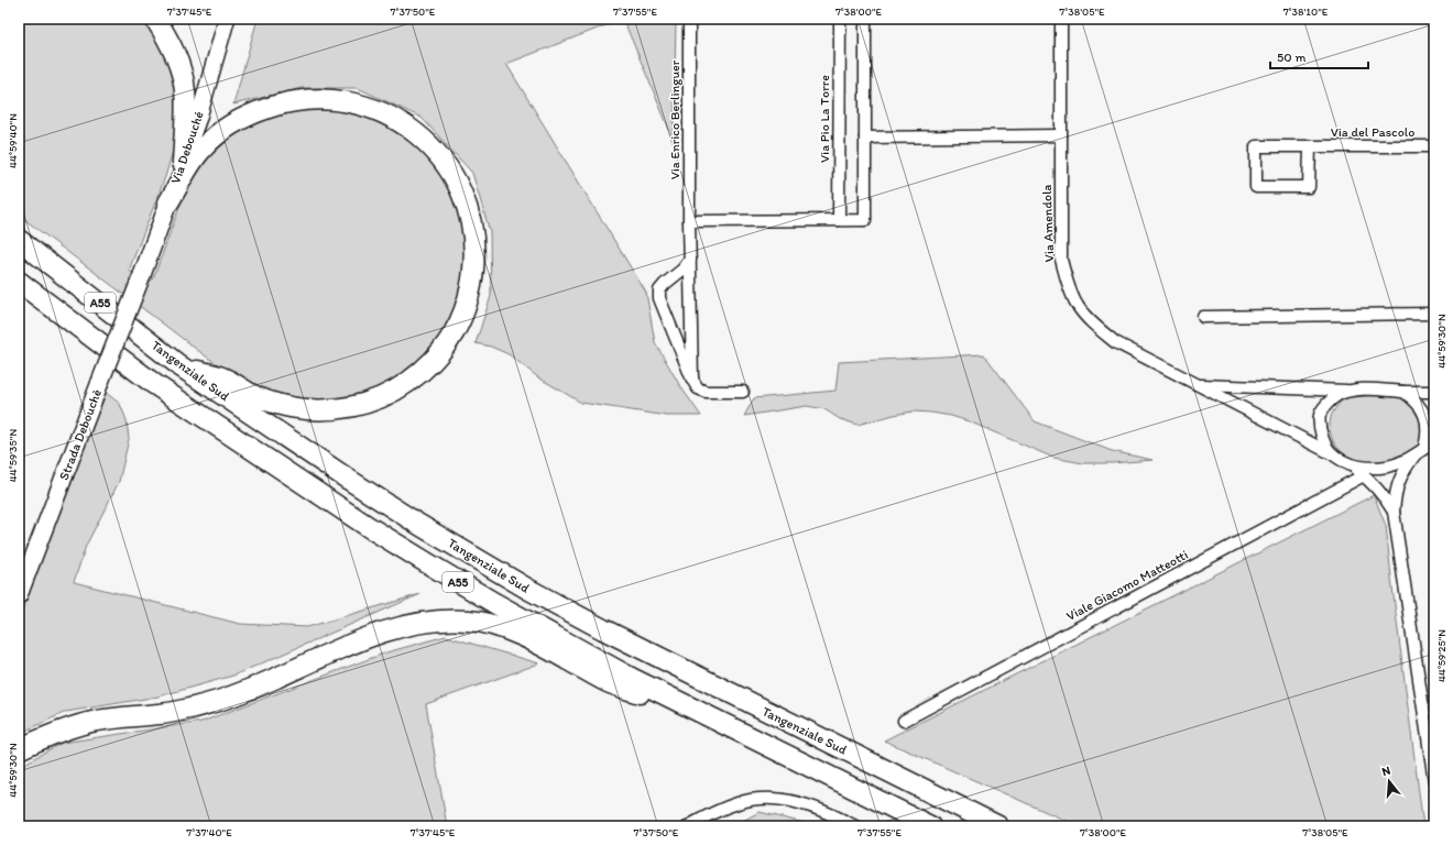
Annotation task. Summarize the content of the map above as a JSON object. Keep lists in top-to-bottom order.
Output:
{
  "streets": {
    "highway": ["A55", "Tangenziale Sud"],
    "main road": ["Via Debouché", "Strada Debouchè"],
    "street": [
      "Via Pio La Torre",
      "Via Enrico Berlinguer",
      "Via del Pascolo",
      "Via Amendola",
      "Viale Giacomo Matteotti"
    ]
  },
  "crossings": [
    ["Via Debouché", "Strada Debouchè"]
  ],
  "scale_bar": "50 m",
  "north": "top",
  "coordinates": [
    "7°37'45\"E",
    "7°37'50\"E",
    "7°37'55\"E",
    "7°38'00\"E",
    "7°38'05\"E",
    "7°38'10\"E",
    "44°59'40\"N",
    "44°59'30\"N",
    "44°59'35\"N",
    "44°59'25\"N",
    "7°37'40\"E"
  ]
}
